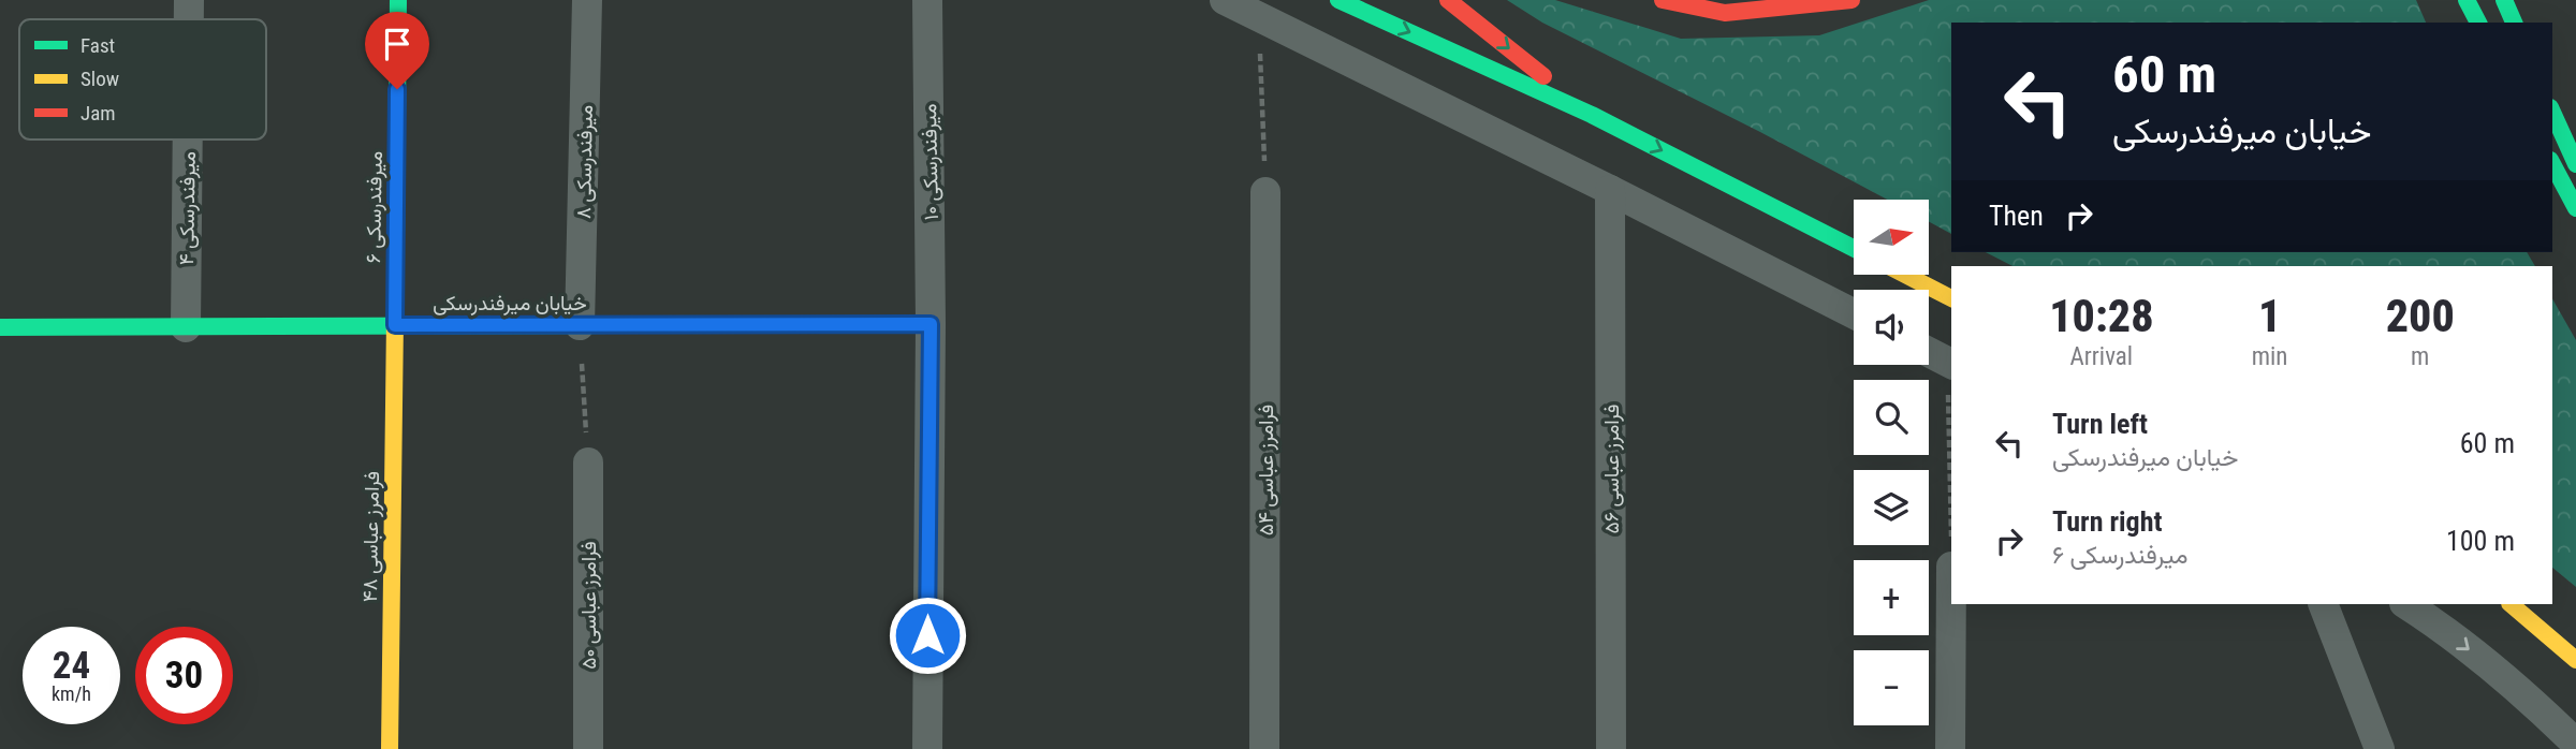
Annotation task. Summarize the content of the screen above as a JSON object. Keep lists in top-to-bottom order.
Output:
{
  "streets": {
    "main road": ["میرفندرسکی ۶", "خیابان میرفندرسکی", "فرامرز عباسی ۴۸"],
    "street": [
      "میرفندرسکی ۸",
      "میرفندرسکی ۱۰",
      "میرفندرسکی ۴",
      "فرامرز عباسی ۵۶",
      "فرامرز عباسی ۵۴",
      "فرامرز عباسی ۵۰"
    ]
  },
  "crossings": [
    ["میرفندرسکی ۸", "خیابان میرفندرسکی"],
    ["میرفندرسکی ۱۰", "خیابان میرفندرسکی"],
    ["میرفندرسکی ۶", "خیابان میرفندرسکی"],
    ["میرفندرسکی ۶", "فرامرز عباسی ۴۸"],
    ["میرفندرسکی ۴", "خیابان میرفندرسکی"],
    ["خیابان میرفندرسکی", "فرامرز عباسی ۴۸"]
  ],
  "legend": ["Fast", "Slow", "Jam"],
  "north": "right",
  "page": {
    "turn": ["60 m", "خیابان میرفندرسکی"],
    "then": "Then",
    "map_buttons": ["+", "−"],
    "eta": [
      "10:28",
      "Arrival",
      "1",
      "min",
      "200",
      "m"
    ],
    "list": [
      {
        "name": "Turn left",
        "note": "خیابان میرفندرسکی",
        "value": "60 m"
      },
      {
        "name": "Turn right",
        "note": "میرفندرسکی ۶",
        "value": "100 m"
      }
    ],
    "speed": "24 km/h",
    "limit": "30"
  }
}
